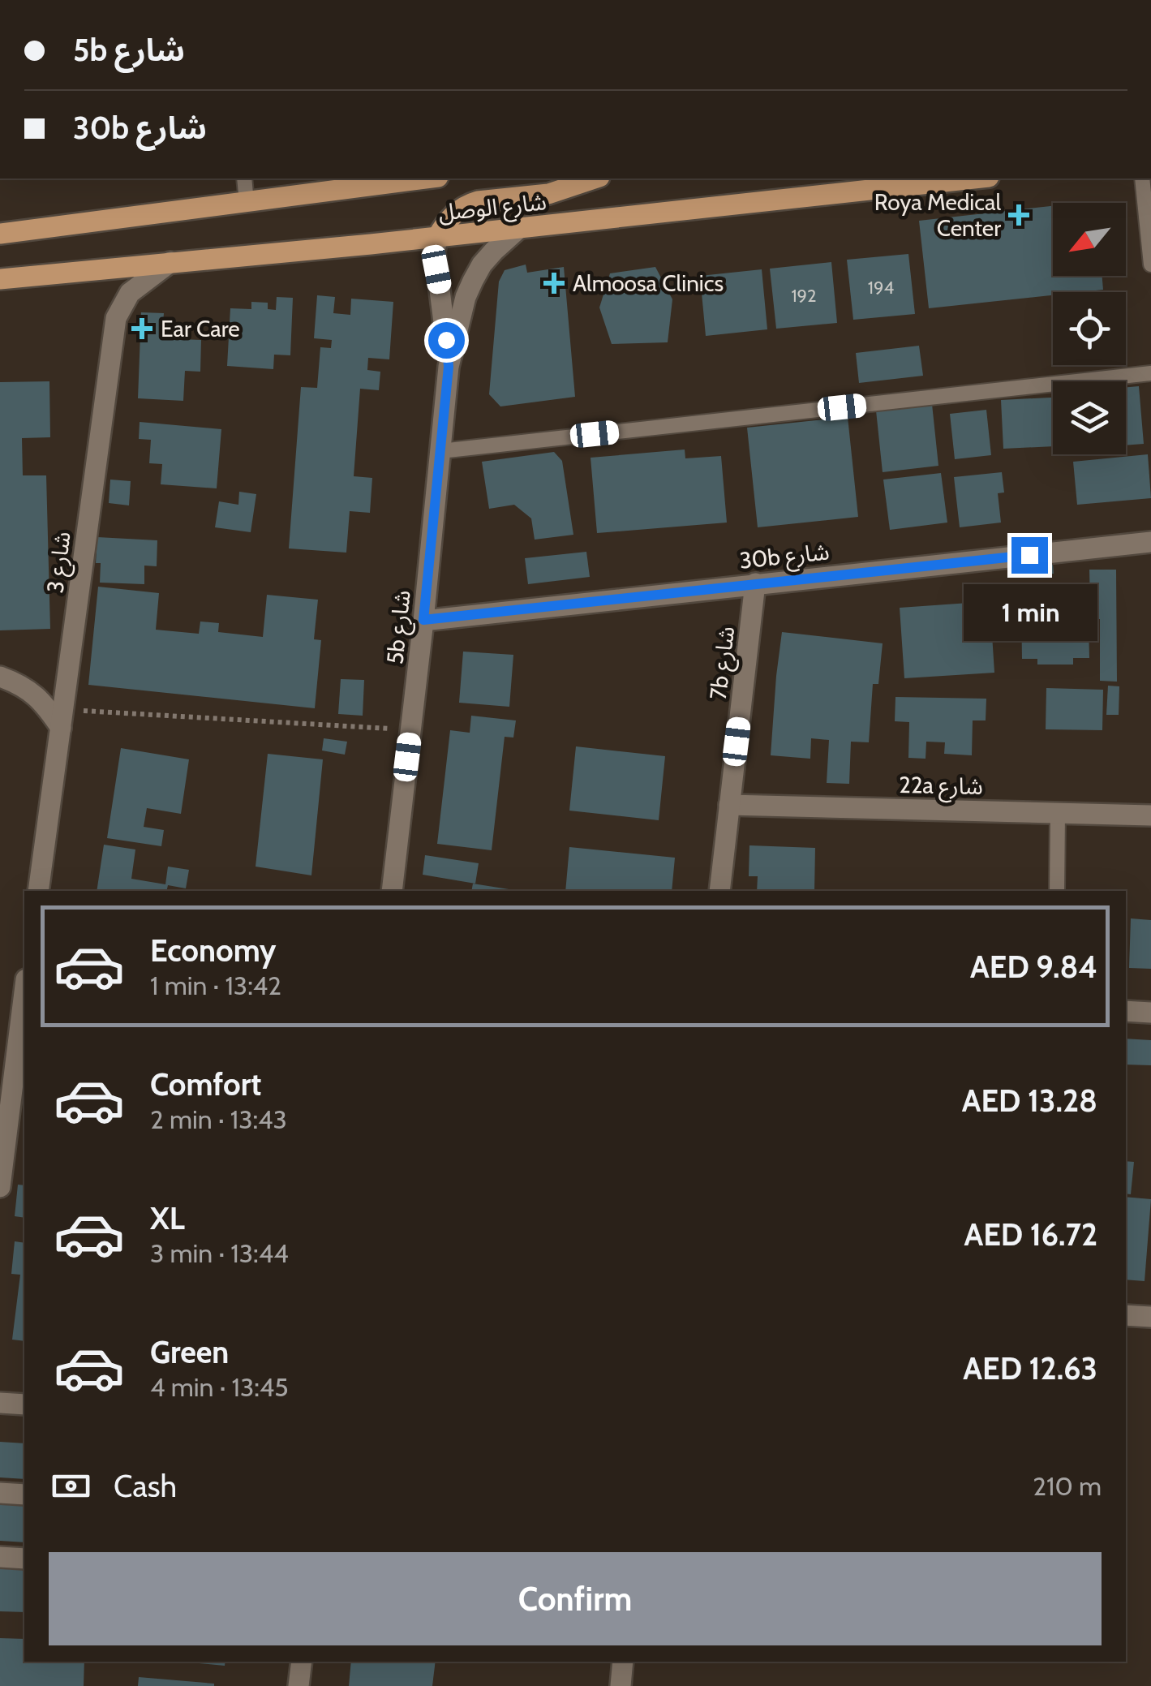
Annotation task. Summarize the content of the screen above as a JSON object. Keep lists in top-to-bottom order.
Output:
{
  "streets": {
    "main road": ["شارع الوصل"],
    "street": [
      "30b شارع",
      "شارع 3",
      "5b شارع",
      "7b شارع",
      "22a شارع"
    ]
  },
  "crossings": [
    ["شارع الوصل", "شارع 3"],
    ["شارع الوصل", "5b شارع"],
    ["30b شارع", "5b شارع"],
    ["30b شارع", "7b شارع"],
    ["7b شارع", "22a شارع"]
  ],
  "places": {
    "health": ["Roya Medical Center", "Almoosa Clinics", "Ear Care"]
  },
  "house_numbers": ["194", "192"],
  "north": "bottom left",
  "page": {
    "banner": ["5b شارع", "30b شارع"],
    "bubble": "1 min",
    "list": [
      {
        "name": "Economy",
        "note": "1 min · 13:42",
        "value": "AED 9.84"
      },
      {
        "name": "Comfort",
        "note": "2 min · 13:43",
        "value": "AED 13.28"
      },
      {
        "name": "XL",
        "note": "3 min · 13:44",
        "value": "AED 16.72"
      },
      {
        "name": "Green",
        "note": "4 min · 13:45",
        "value": "AED 12.63"
      }
    ],
    "pay": ["Cash", "210 m"],
    "buttons": "Confirm"
  }
}
